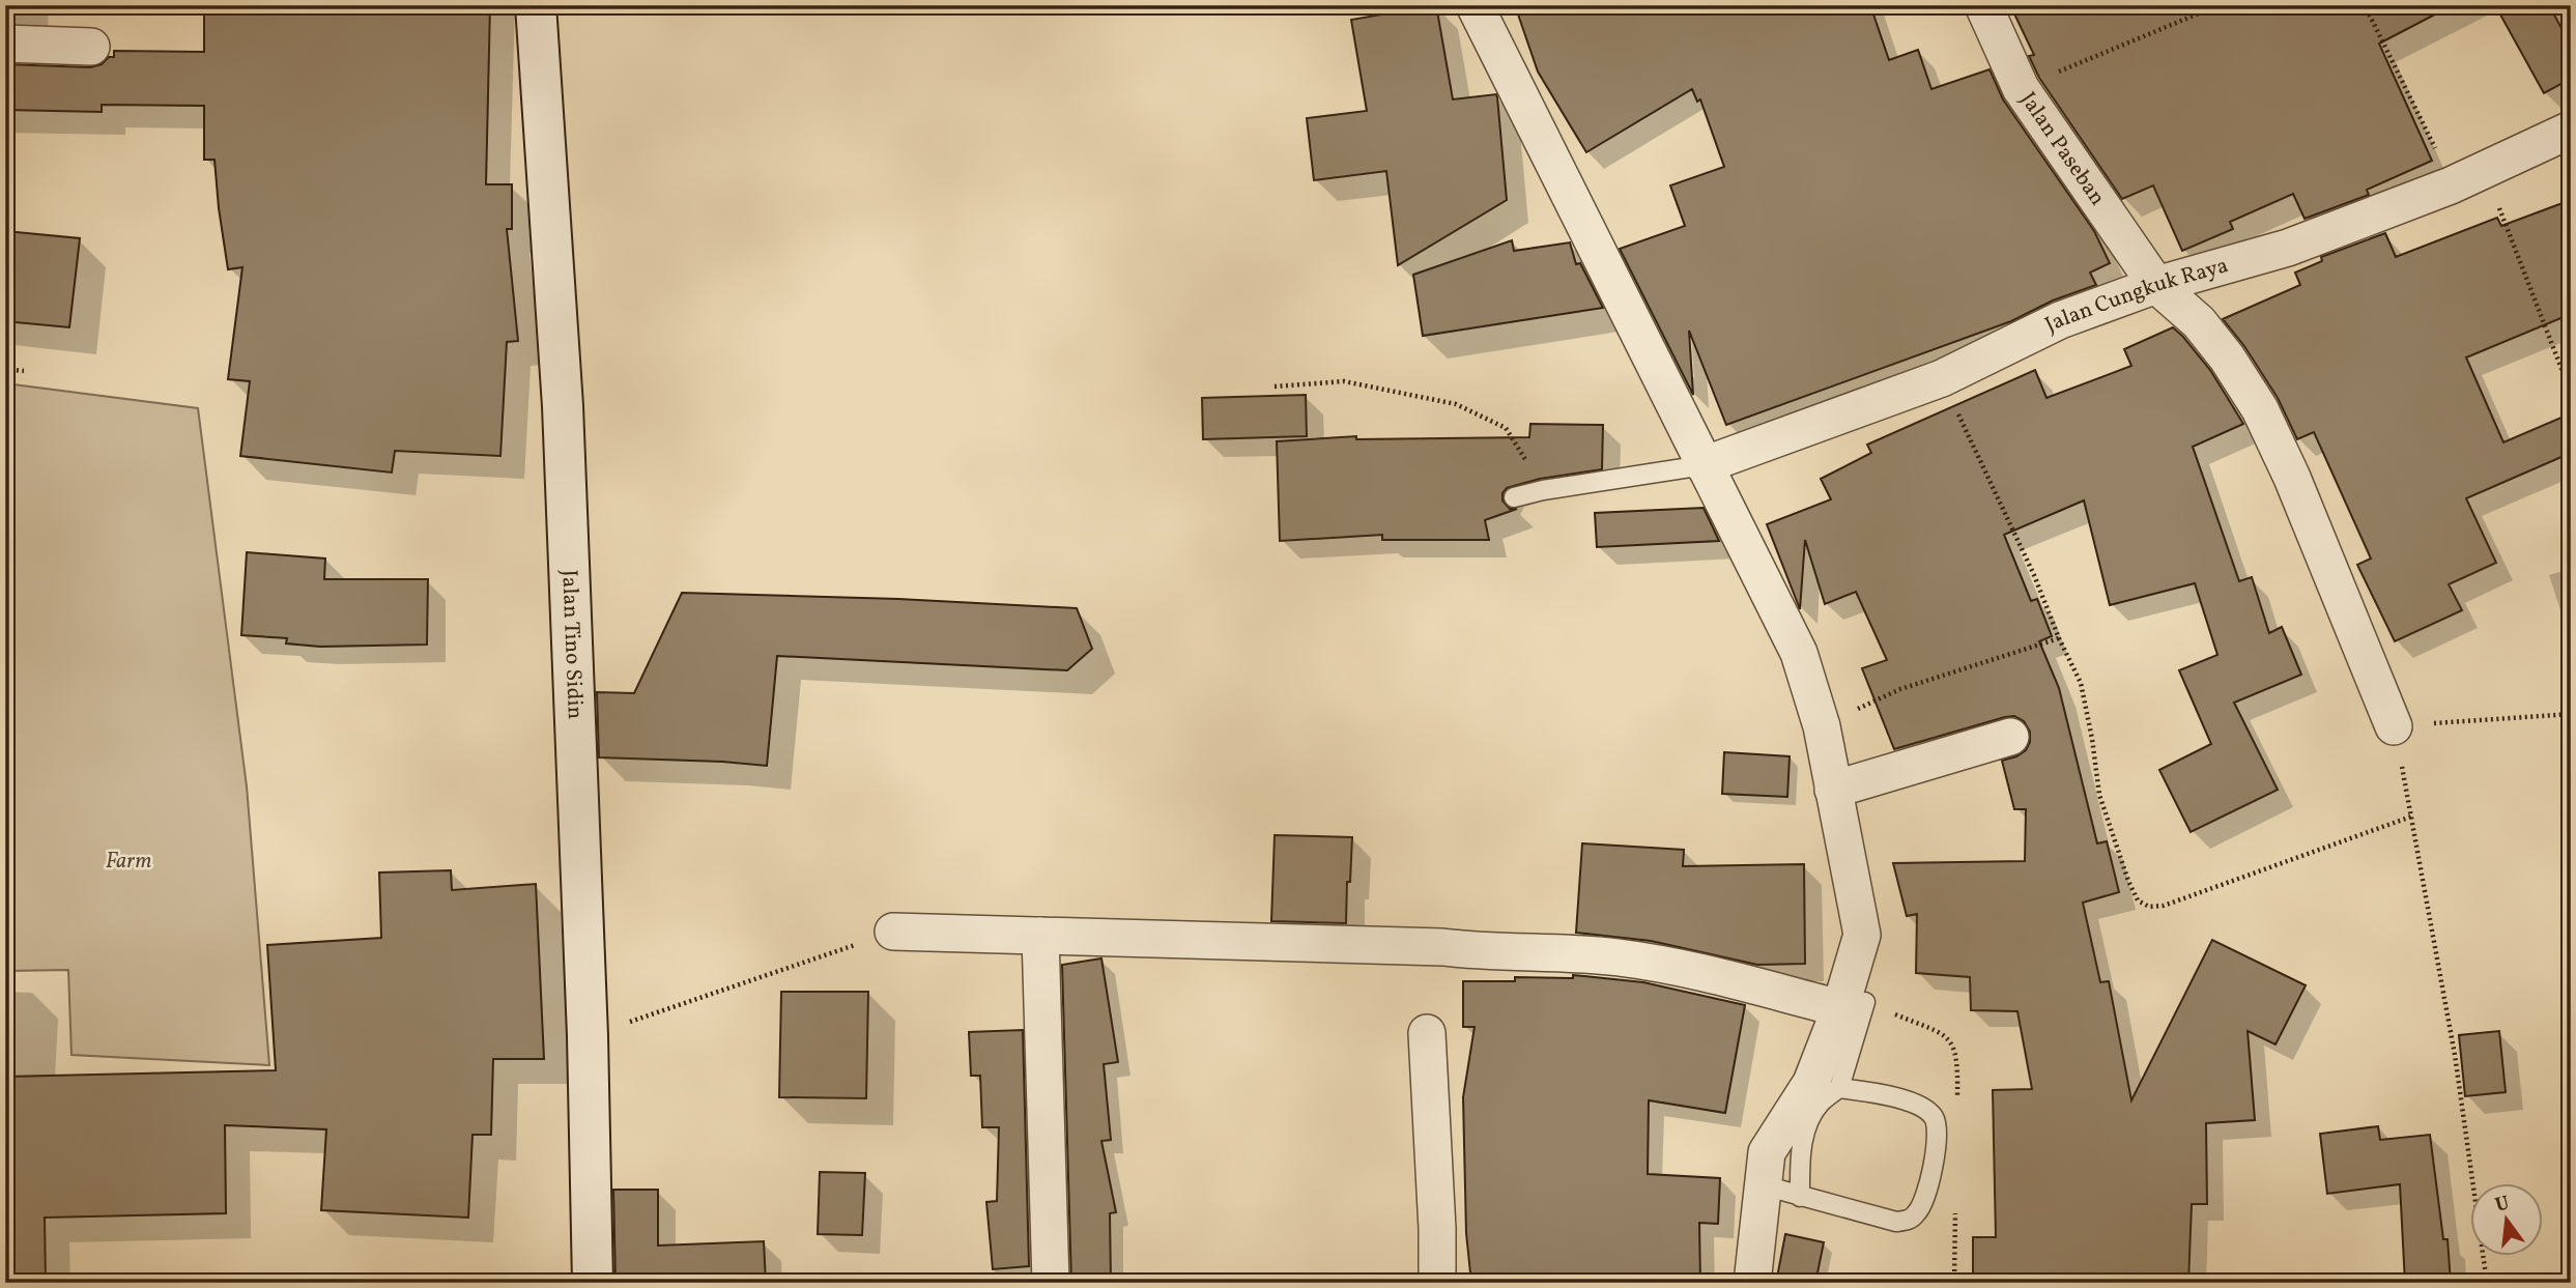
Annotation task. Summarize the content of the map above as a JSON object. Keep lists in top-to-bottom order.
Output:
{
  "streets": {
    "street": ["Jalan Paseban", "Jalan Cungkuk Raya", "Jalan Tino Sidin"]
  },
  "crossings": [
    ["Jalan Paseban", "Jalan Cungkuk Raya"]
  ],
  "parks": ["Farm"],
  "north": "top"
}
